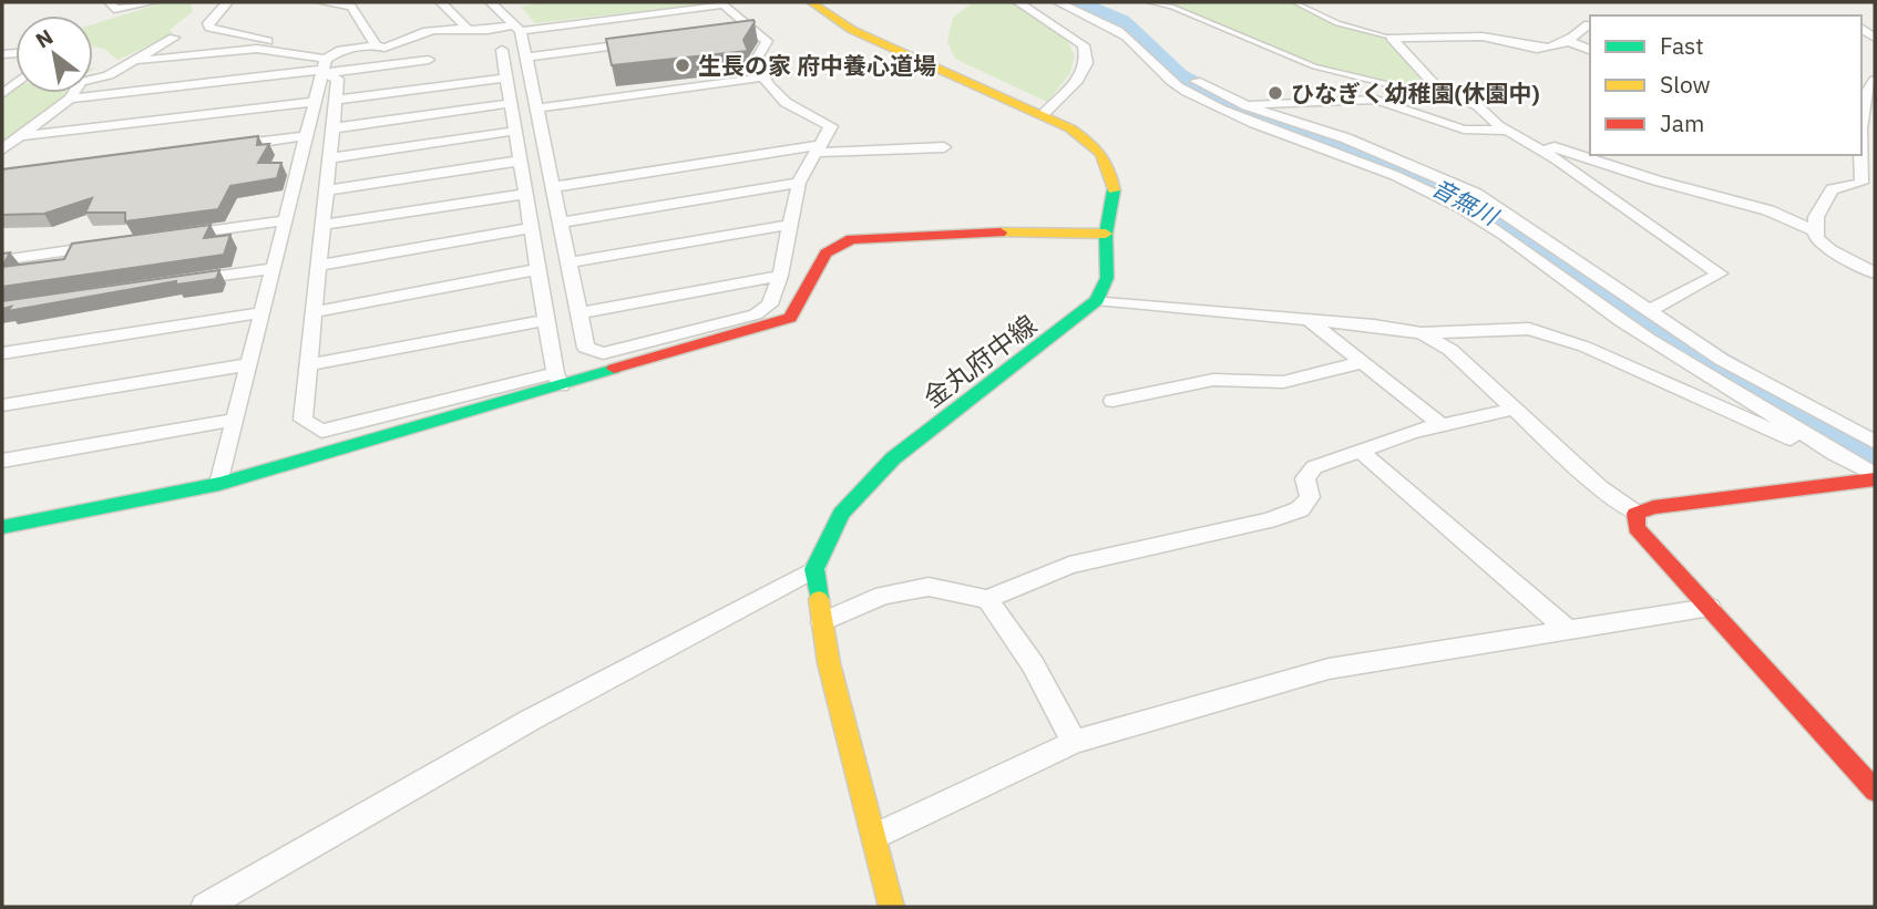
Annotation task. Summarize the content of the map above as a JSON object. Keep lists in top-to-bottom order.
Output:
{
  "streets": {
    "main road": ["金丸府中線"]
  },
  "water": ["音無川"],
  "places": ["生長の家 府中養心道場", "ひなぎく幼稚園(休園中)"],
  "legend": ["Fast", "Slow", "Jam"],
  "north": "top left"
}
